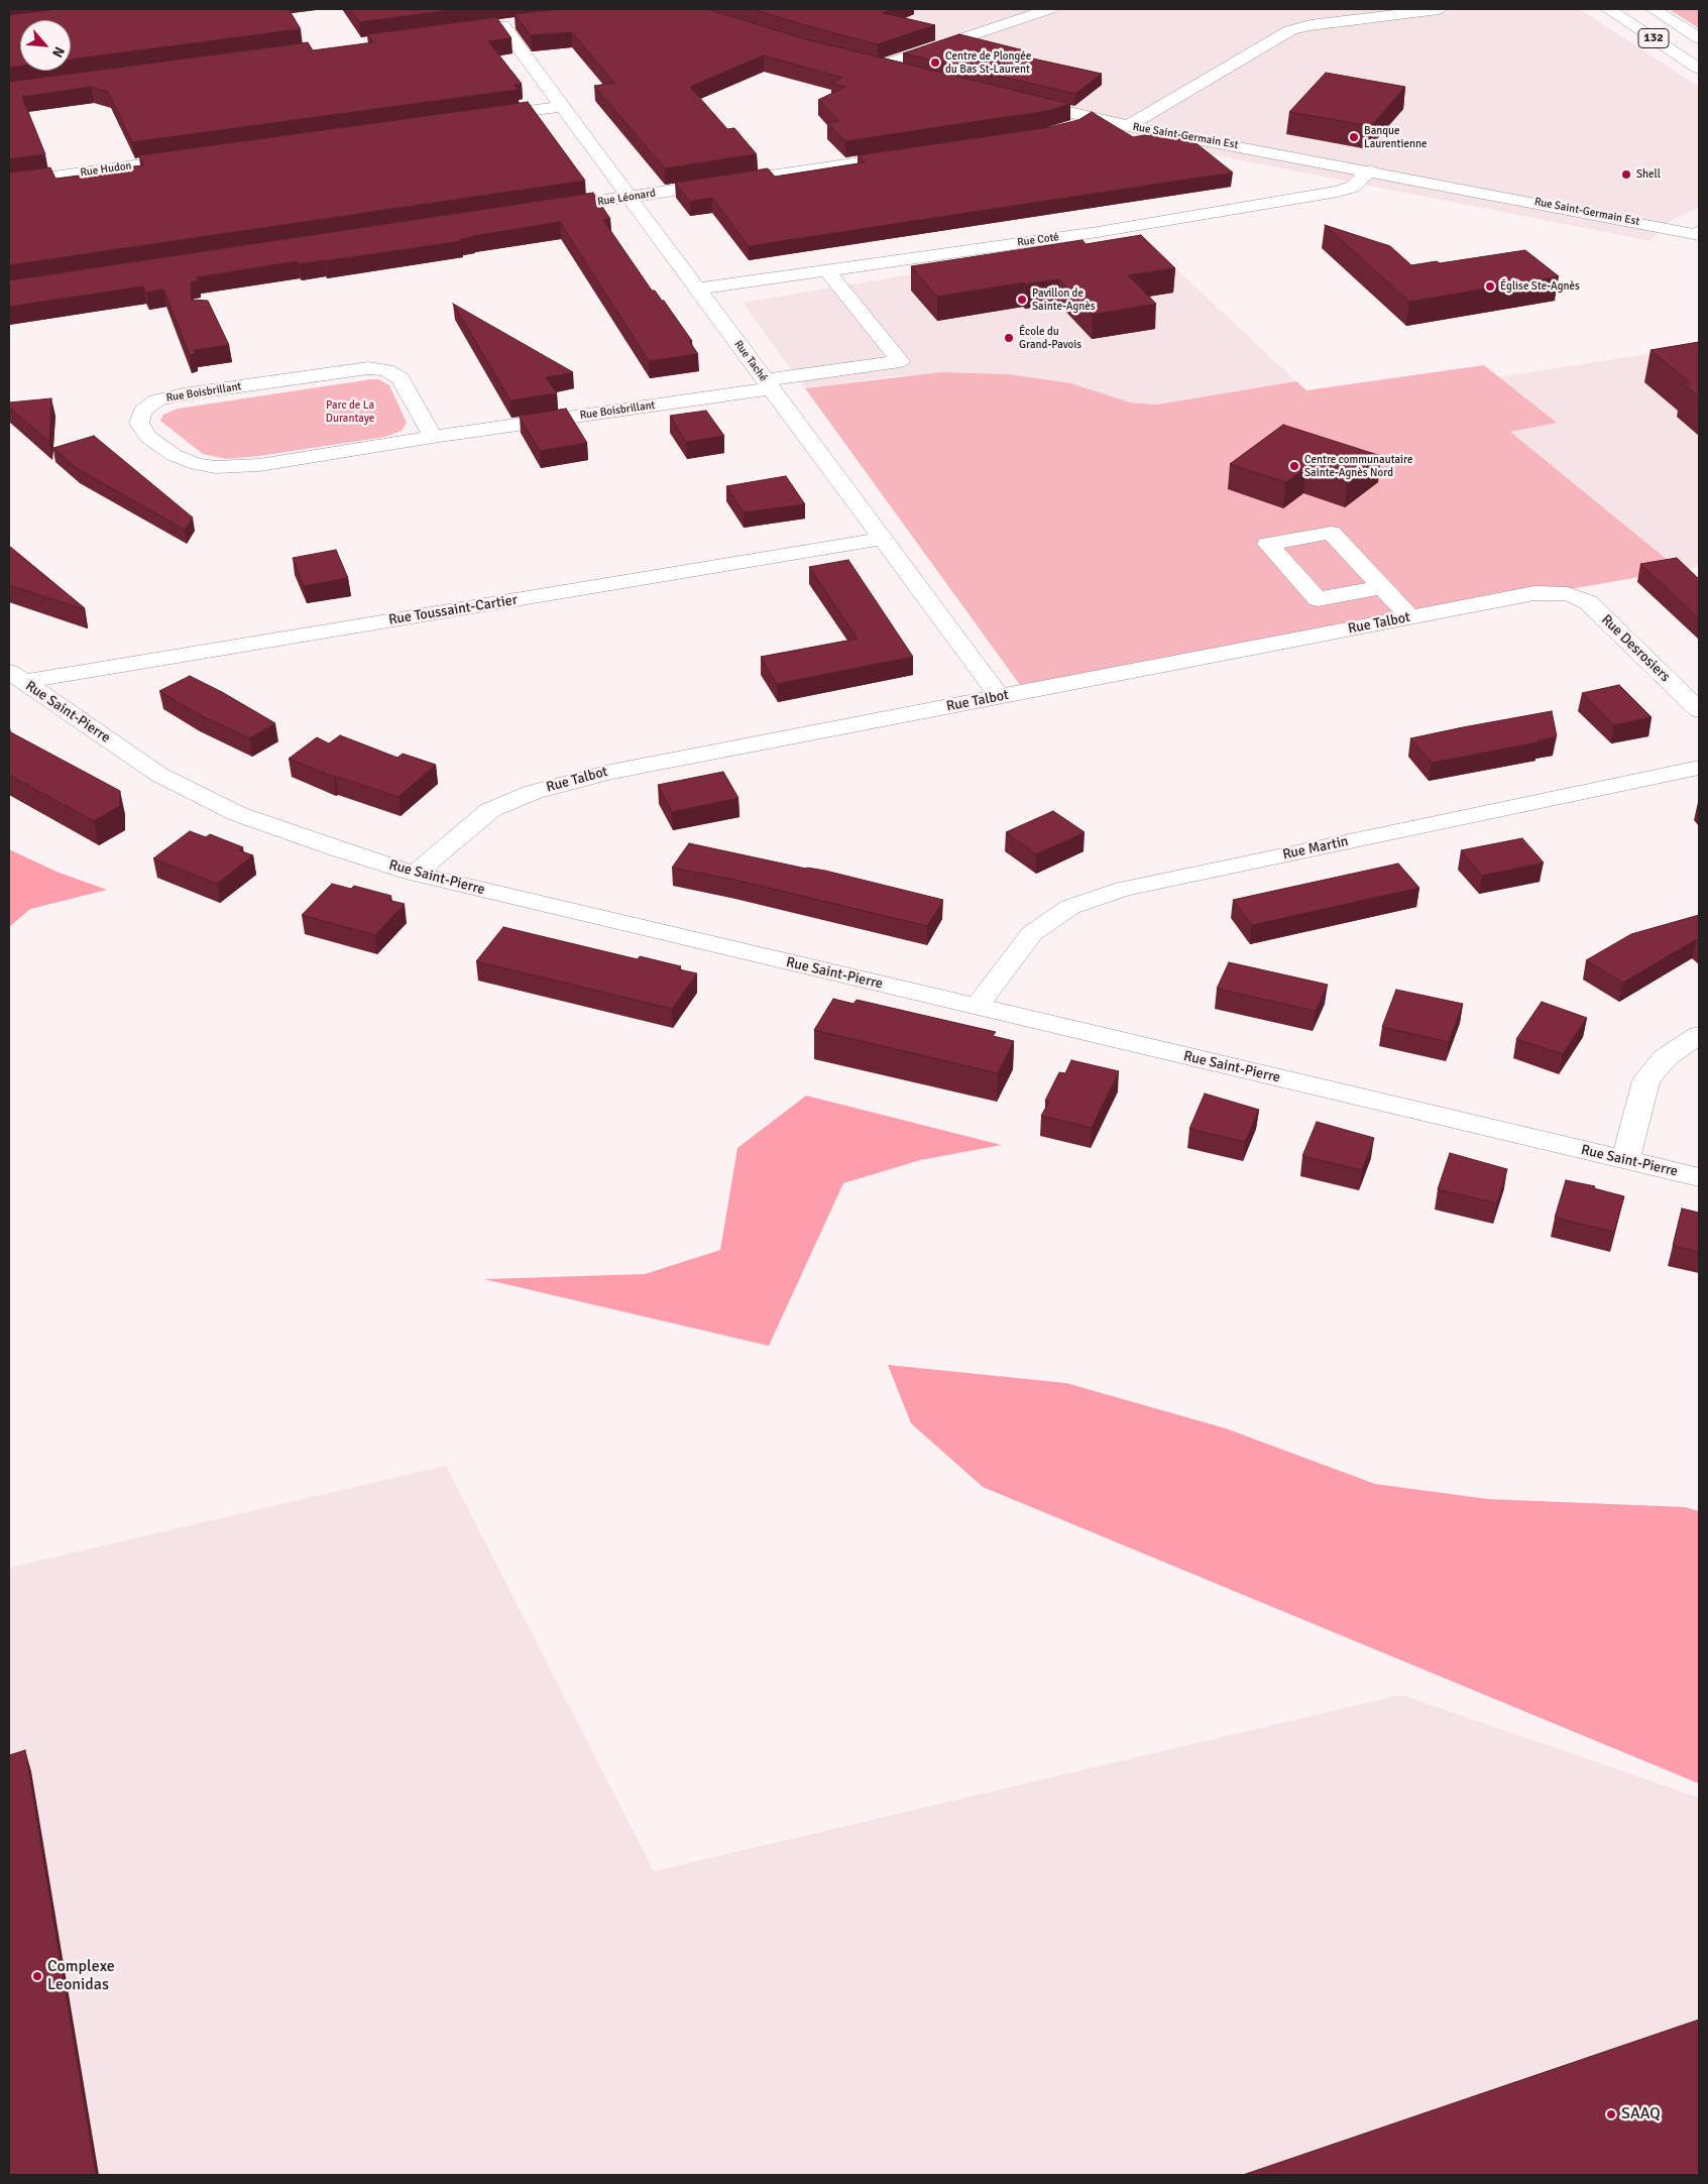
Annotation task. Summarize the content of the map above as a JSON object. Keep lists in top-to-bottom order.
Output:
{
  "streets": {
    "street": [
      "132",
      "Rue Saint-Germain Est",
      "Rue Hudon",
      "Rue Léonard",
      "Rue Coté",
      "Rue Taché",
      "Rue Boisbrillant",
      "Rue Toussaint-Cartier",
      "Rue Talbot",
      "Rue Desrosiers",
      "Rue Saint-Pierre",
      "Rue Martin"
    ]
  },
  "crossings": [
    ["Rue Saint-Germain Est", "Rue Coté"],
    ["Rue Léonard", "Rue Taché"],
    ["Rue Coté", "Rue Taché"],
    ["Rue Coté", "Rue Boisbrillant"],
    ["Rue Taché", "Rue Boisbrillant"],
    ["Rue Taché", "Rue Toussaint-Cartier"],
    ["Rue Taché", "Rue Talbot"],
    ["Rue Toussaint-Cartier", "Rue Saint-Pierre"],
    ["Rue Talbot", "Rue Desrosiers"],
    ["Rue Talbot", "Rue Saint-Pierre"],
    ["Rue Saint-Pierre", "Rue Martin"]
  ],
  "parks": ["Parc de La Durantaye"],
  "places": [
    "Centre de Plongée du Bas St-Laurent",
    "Banque Laurentienne",
    "Shell",
    "Église Ste-Agnès",
    "Pavillon de Sainte-Agnès",
    "École du Grand-Pavois",
    "Centre communautaire Sainte-Agnès Nord",
    "Complexe Leonidas",
    "SAAQ"
  ],
  "north": "bottom right"
}
